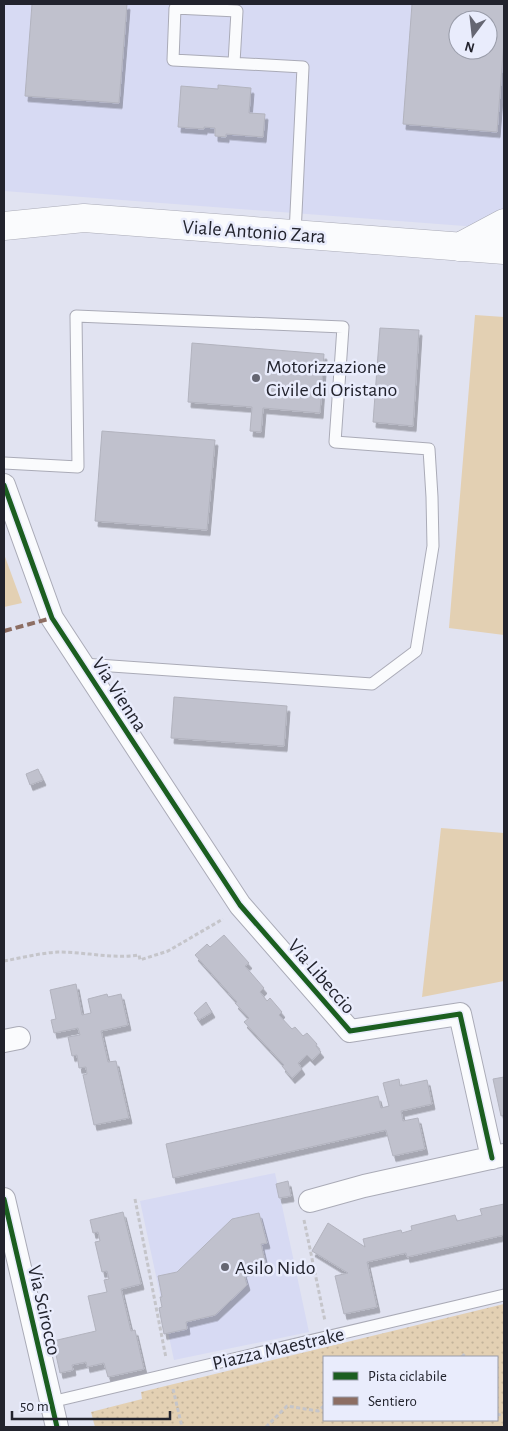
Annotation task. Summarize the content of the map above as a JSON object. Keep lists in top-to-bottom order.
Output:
{
  "streets": {
    "main road": ["Viale Antonio Zara"],
    "street": ["Via Vienna", "Via Libeccio", "Via Scirocco"],
    "lane": ["Piazza Maestrake"]
  },
  "crossings": [
    ["Via Vienna", "Via Libeccio"],
    ["Via Scirocco", "Piazza Maestrake"]
  ],
  "places": ["Motorizzazione Civile di Oristano", "Asilo Nido"],
  "legend": ["Pista ciclabile", "Sentiero"],
  "scale_bar": "50 m",
  "north": "bottom"
}
